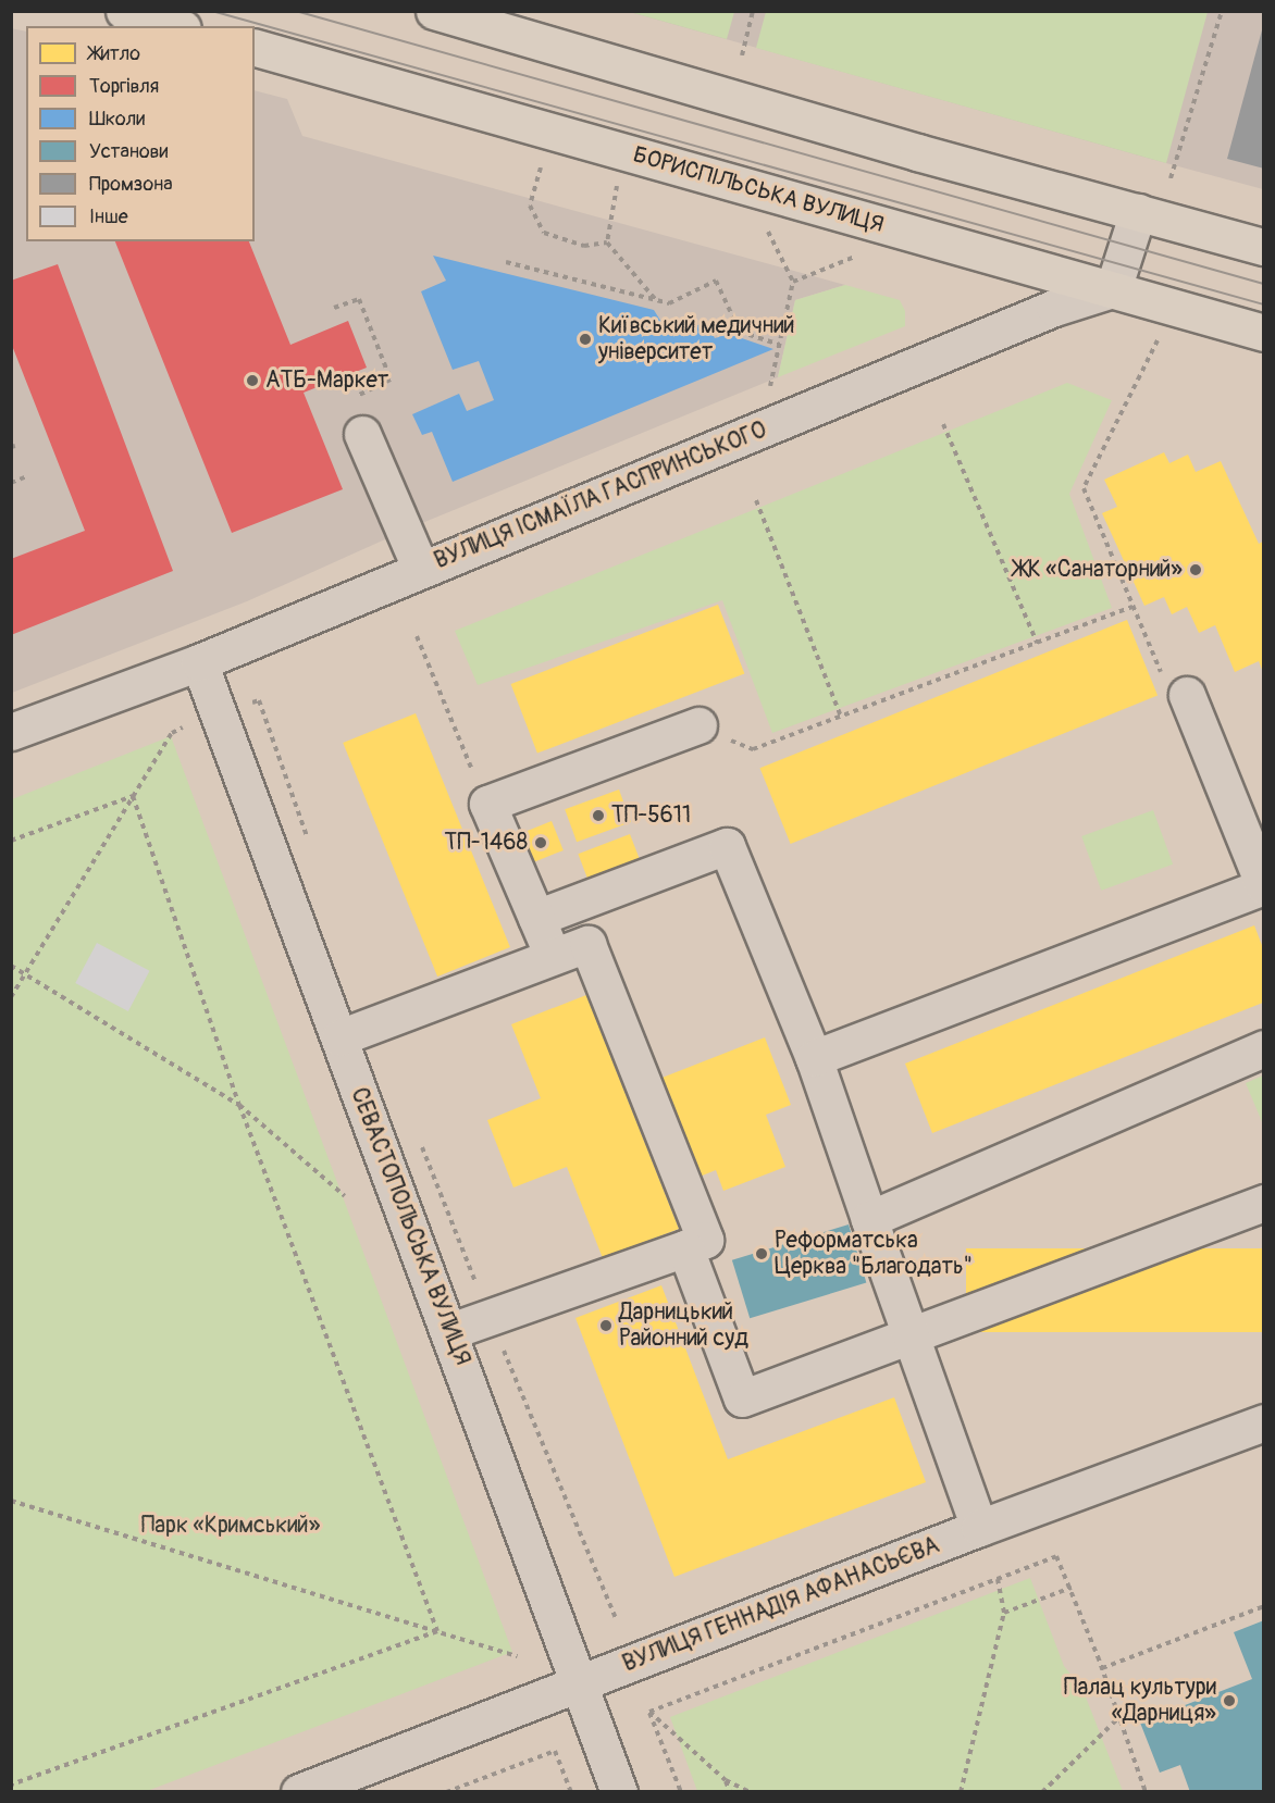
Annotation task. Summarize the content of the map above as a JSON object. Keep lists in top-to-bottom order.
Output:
{
  "streets": {
    "main road": ["БОРИСПІЛЬСЬКА ВУЛИЦЯ"],
    "street": ["ВУЛИЦЯ ІСМАЇЛА ГАСПРИНСЬКОГО", "СЕВАСТОПОЛЬСЬКА ВУЛИЦЯ", "ВУЛИЦЯ ГЕННАДІЯ АФАНАСЬЄВА"]
  },
  "crossings": [
    ["БОРИСПІЛЬСЬКА ВУЛИЦЯ", "ВУЛИЦЯ ІСМАЇЛА ГАСПРИНСЬКОГО"],
    ["ВУЛИЦЯ ІСМАЇЛА ГАСПРИНСЬКОГО", "СЕВАСТОПОЛЬСЬКА ВУЛИЦЯ"],
    ["СЕВАСТОПОЛЬСЬКА ВУЛИЦЯ", "ВУЛИЦЯ ГЕННАДІЯ АФАНАСЬЄВА"]
  ],
  "parks": ["Парк «Кримський»"],
  "places": [
    "Київський медичний університет",
    "АТБ-Маркет",
    "ЖК «Санаторний»",
    "ТП-5611",
    "ТП-1468",
    "Реформатська Церква \"Благодать\"",
    "Дарницький Районний суд",
    "Палац культури «Дарниця»"
  ],
  "legend": [
    "Житло",
    "Торгівля",
    "Школи",
    "Установи",
    "Промзона",
    "Інше"
  ]
}
